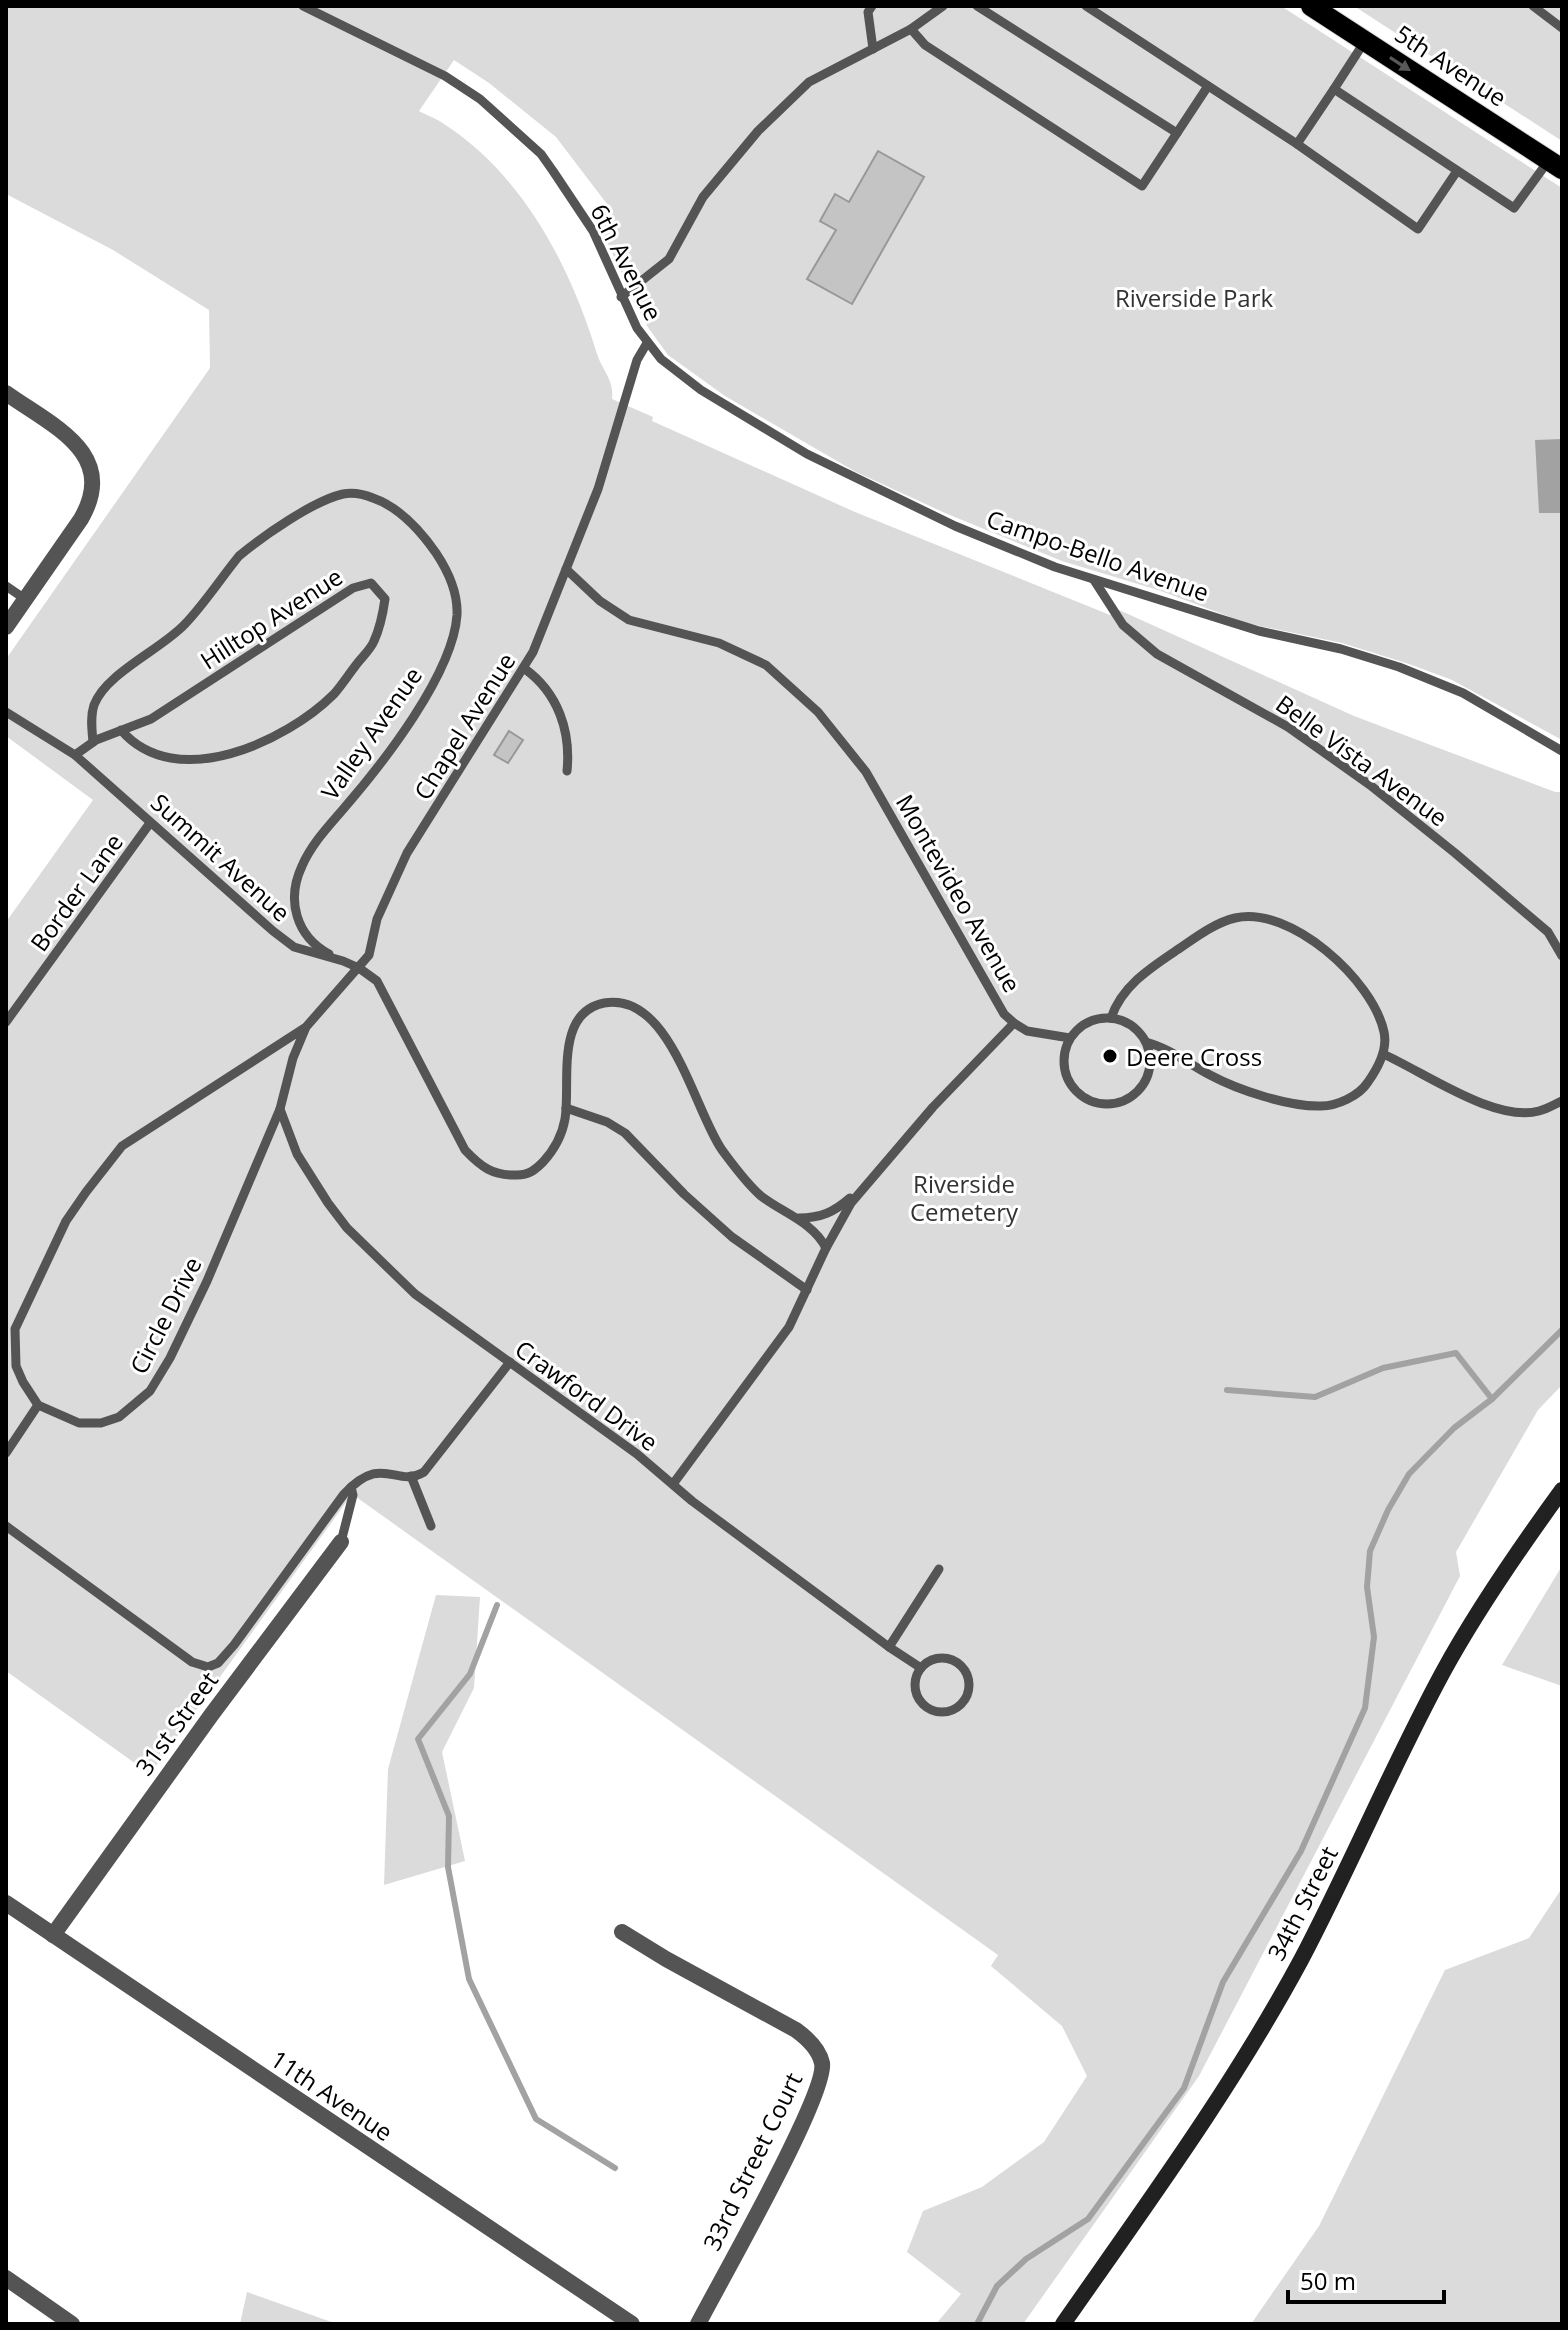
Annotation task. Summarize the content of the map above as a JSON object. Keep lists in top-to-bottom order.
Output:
{
  "streets": {
    "main road": ["5th Avenue"],
    "street": [
      "31st Street",
      "34th Street",
      "11th Avenue",
      "33rd Street Court"
    ],
    "lane": [
      "6th Avenue",
      "Campo-Bello Avenue",
      "Hilltop Avenue",
      "Chapel Avenue",
      "Valley Avenue",
      "Belle Vista Avenue",
      "Summit Avenue",
      "Border Lane",
      "Montevideo Avenue",
      "Circle Drive",
      "Crawford Drive"
    ]
  },
  "crossings": [
    ["6th Avenue", "Campo-Bello Avenue"],
    ["6th Avenue", "Chapel Avenue"],
    ["Campo-Bello Avenue", "Chapel Avenue"],
    ["Campo-Bello Avenue", "Belle Vista Avenue"],
    ["Hilltop Avenue", "Valley Avenue"],
    ["Hilltop Avenue", "Summit Avenue"],
    ["Chapel Avenue", "Summit Avenue"],
    ["Chapel Avenue", "Montevideo Avenue"],
    ["Chapel Avenue", "Circle Drive"],
    ["Chapel Avenue", "Crawford Drive"],
    ["Valley Avenue", "Summit Avenue"],
    ["Summit Avenue", "Border Lane"],
    ["Summit Avenue", "Montevideo Avenue"],
    ["Montevideo Avenue", "Crawford Drive"],
    ["Circle Drive", "Crawford Drive"],
    ["31st Street", "11th Avenue"]
  ],
  "one_way": ["5th Avenue"],
  "parks": ["Riverside Park", "Riverside Cemetery"],
  "places": ["Deere Cross"],
  "scale_bar": "50 m"
}
